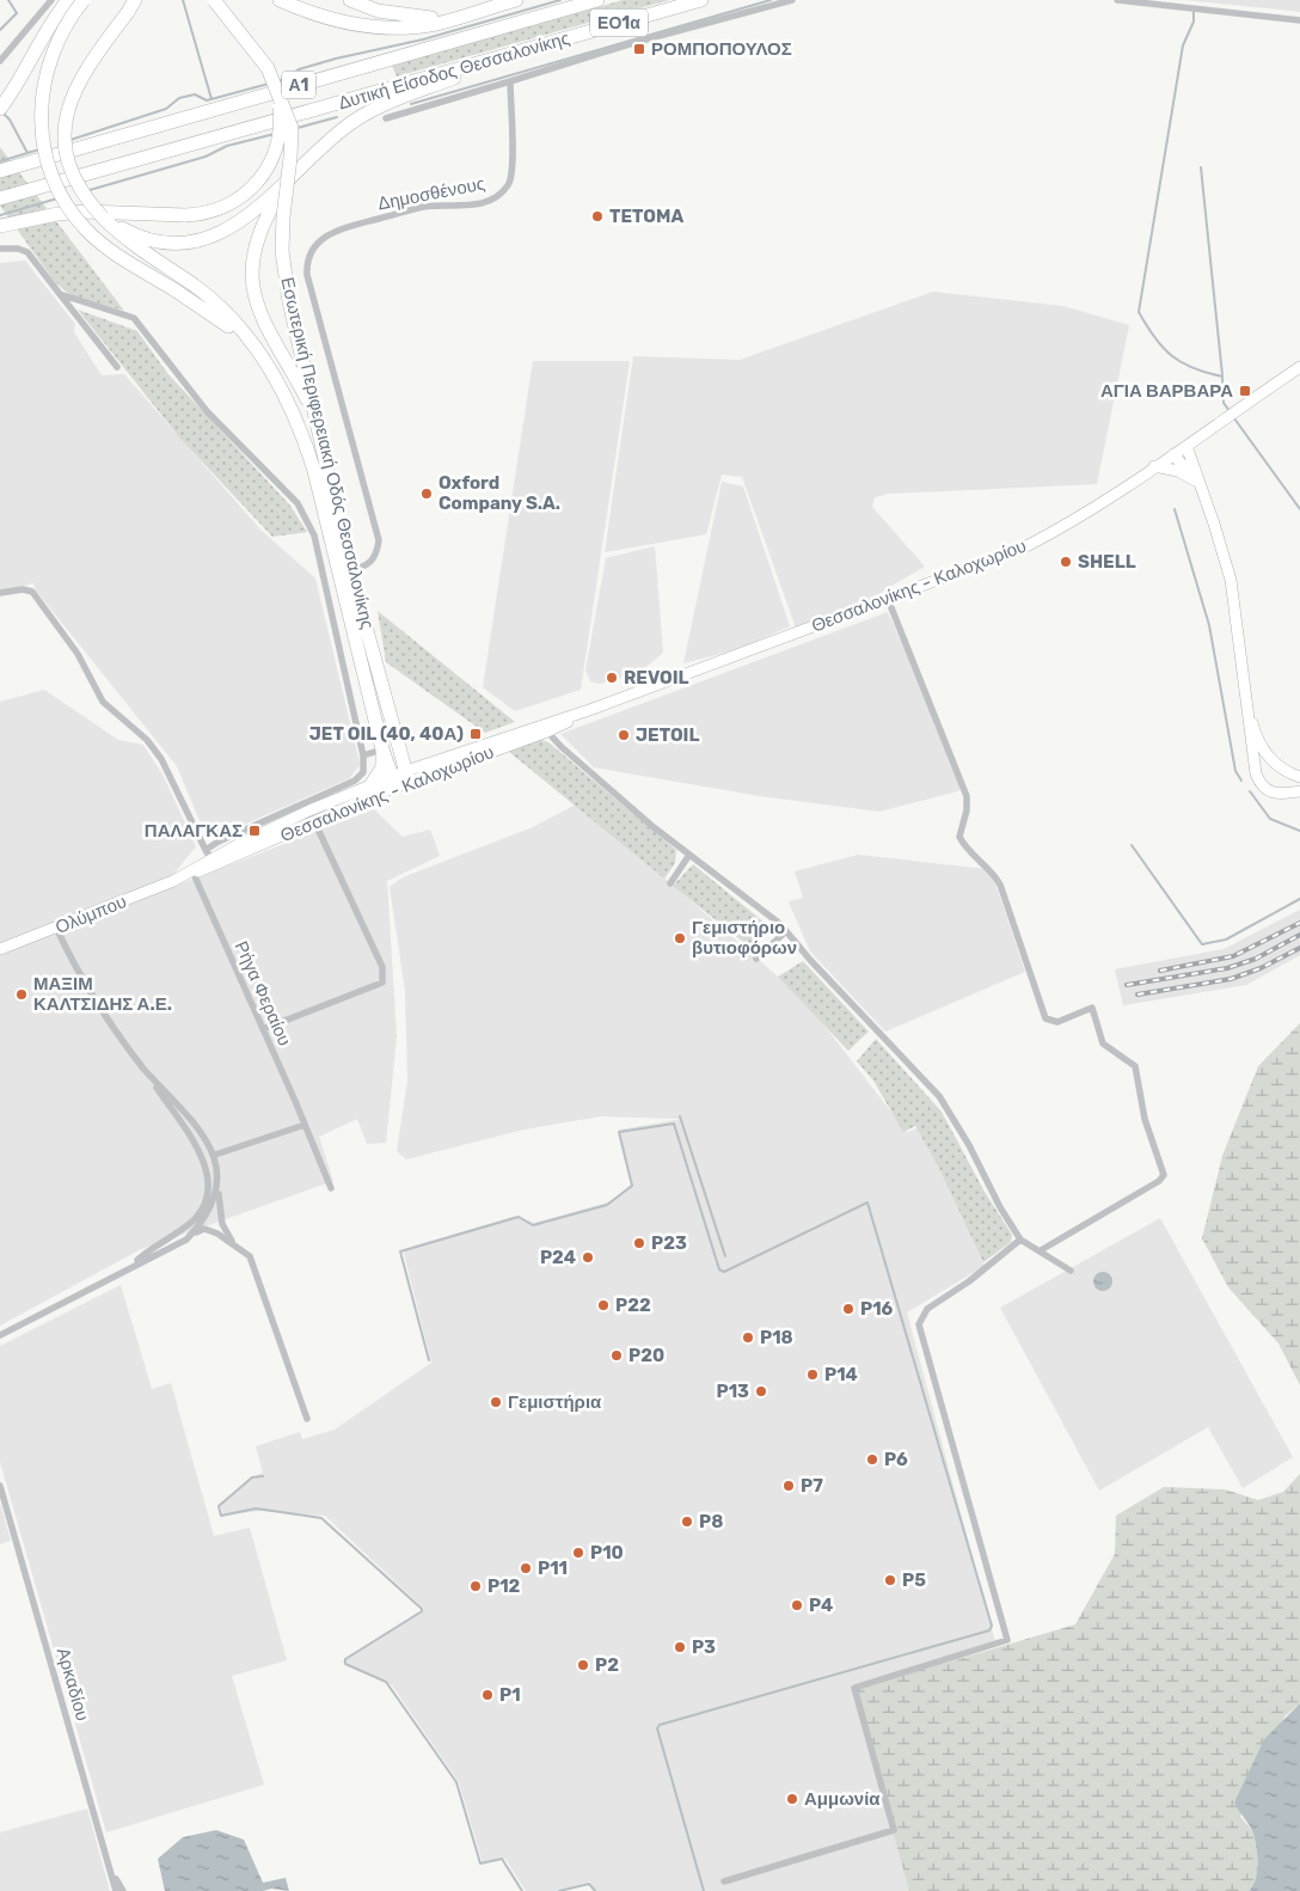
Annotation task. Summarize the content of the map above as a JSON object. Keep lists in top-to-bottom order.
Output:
{
  "streets": {
    "highway": [
      "ΕΟ1α",
      "Δυτική Είσοδος Θεσσαλονίκης",
      "Α1",
      "Εσωτερική Περιφερειακή Οδός Θεσσαλονίκης"
    ],
    "main road": ["Θεσσαλονίκης - Καλοχωρίου", "Ολύμπου"],
    "street": ["Δημοσθένους", "Ρήγα Φεραίου", "Αρκαδίου"]
  },
  "crossings": [
    ["Δημοσθένους", "Εσωτερική Περιφερειακή Οδός Θεσσαλονίκης"],
    ["Εσωτερική Περιφερειακή Οδός Θεσσαλονίκης", "Θεσσαλονίκης - Καλοχωρίου"],
    ["Θεσσαλονίκης - Καλοχωρίου", "Ολύμπου"],
    ["Θεσσαλονίκης - Καλοχωρίου", "Ρήγα Φεραίου"]
  ],
  "places": {
    "transit": [
      "ΡΟΜΠΟΠΟΥΛΟΣ",
      "ΑΓΙΑ ΒΑΡΒΑΡΑ",
      "JET OIL (40, 40Α)",
      "ΠΑΛΑΓΚΑΣ"
    ],
    "other": [
      "TETOMA",
      "Oxford Company S.A.",
      "SHELL",
      "REVOIL",
      "JETOIL",
      "Γεμιστήριο βυτιοφόρων",
      "ΜΑΞΙΜ ΚΑΛΤΣΙΔΗΣ Α.Ε.",
      "P23",
      "P24",
      "P22",
      "P16",
      "P18",
      "P20",
      "P14",
      "P13",
      "Γεμιστήρια",
      "P6",
      "P7",
      "P8",
      "P10",
      "P11",
      "P5",
      "P12",
      "P4",
      "P3",
      "P2",
      "P1",
      "Αμμωνία"
    ]
  }
}
